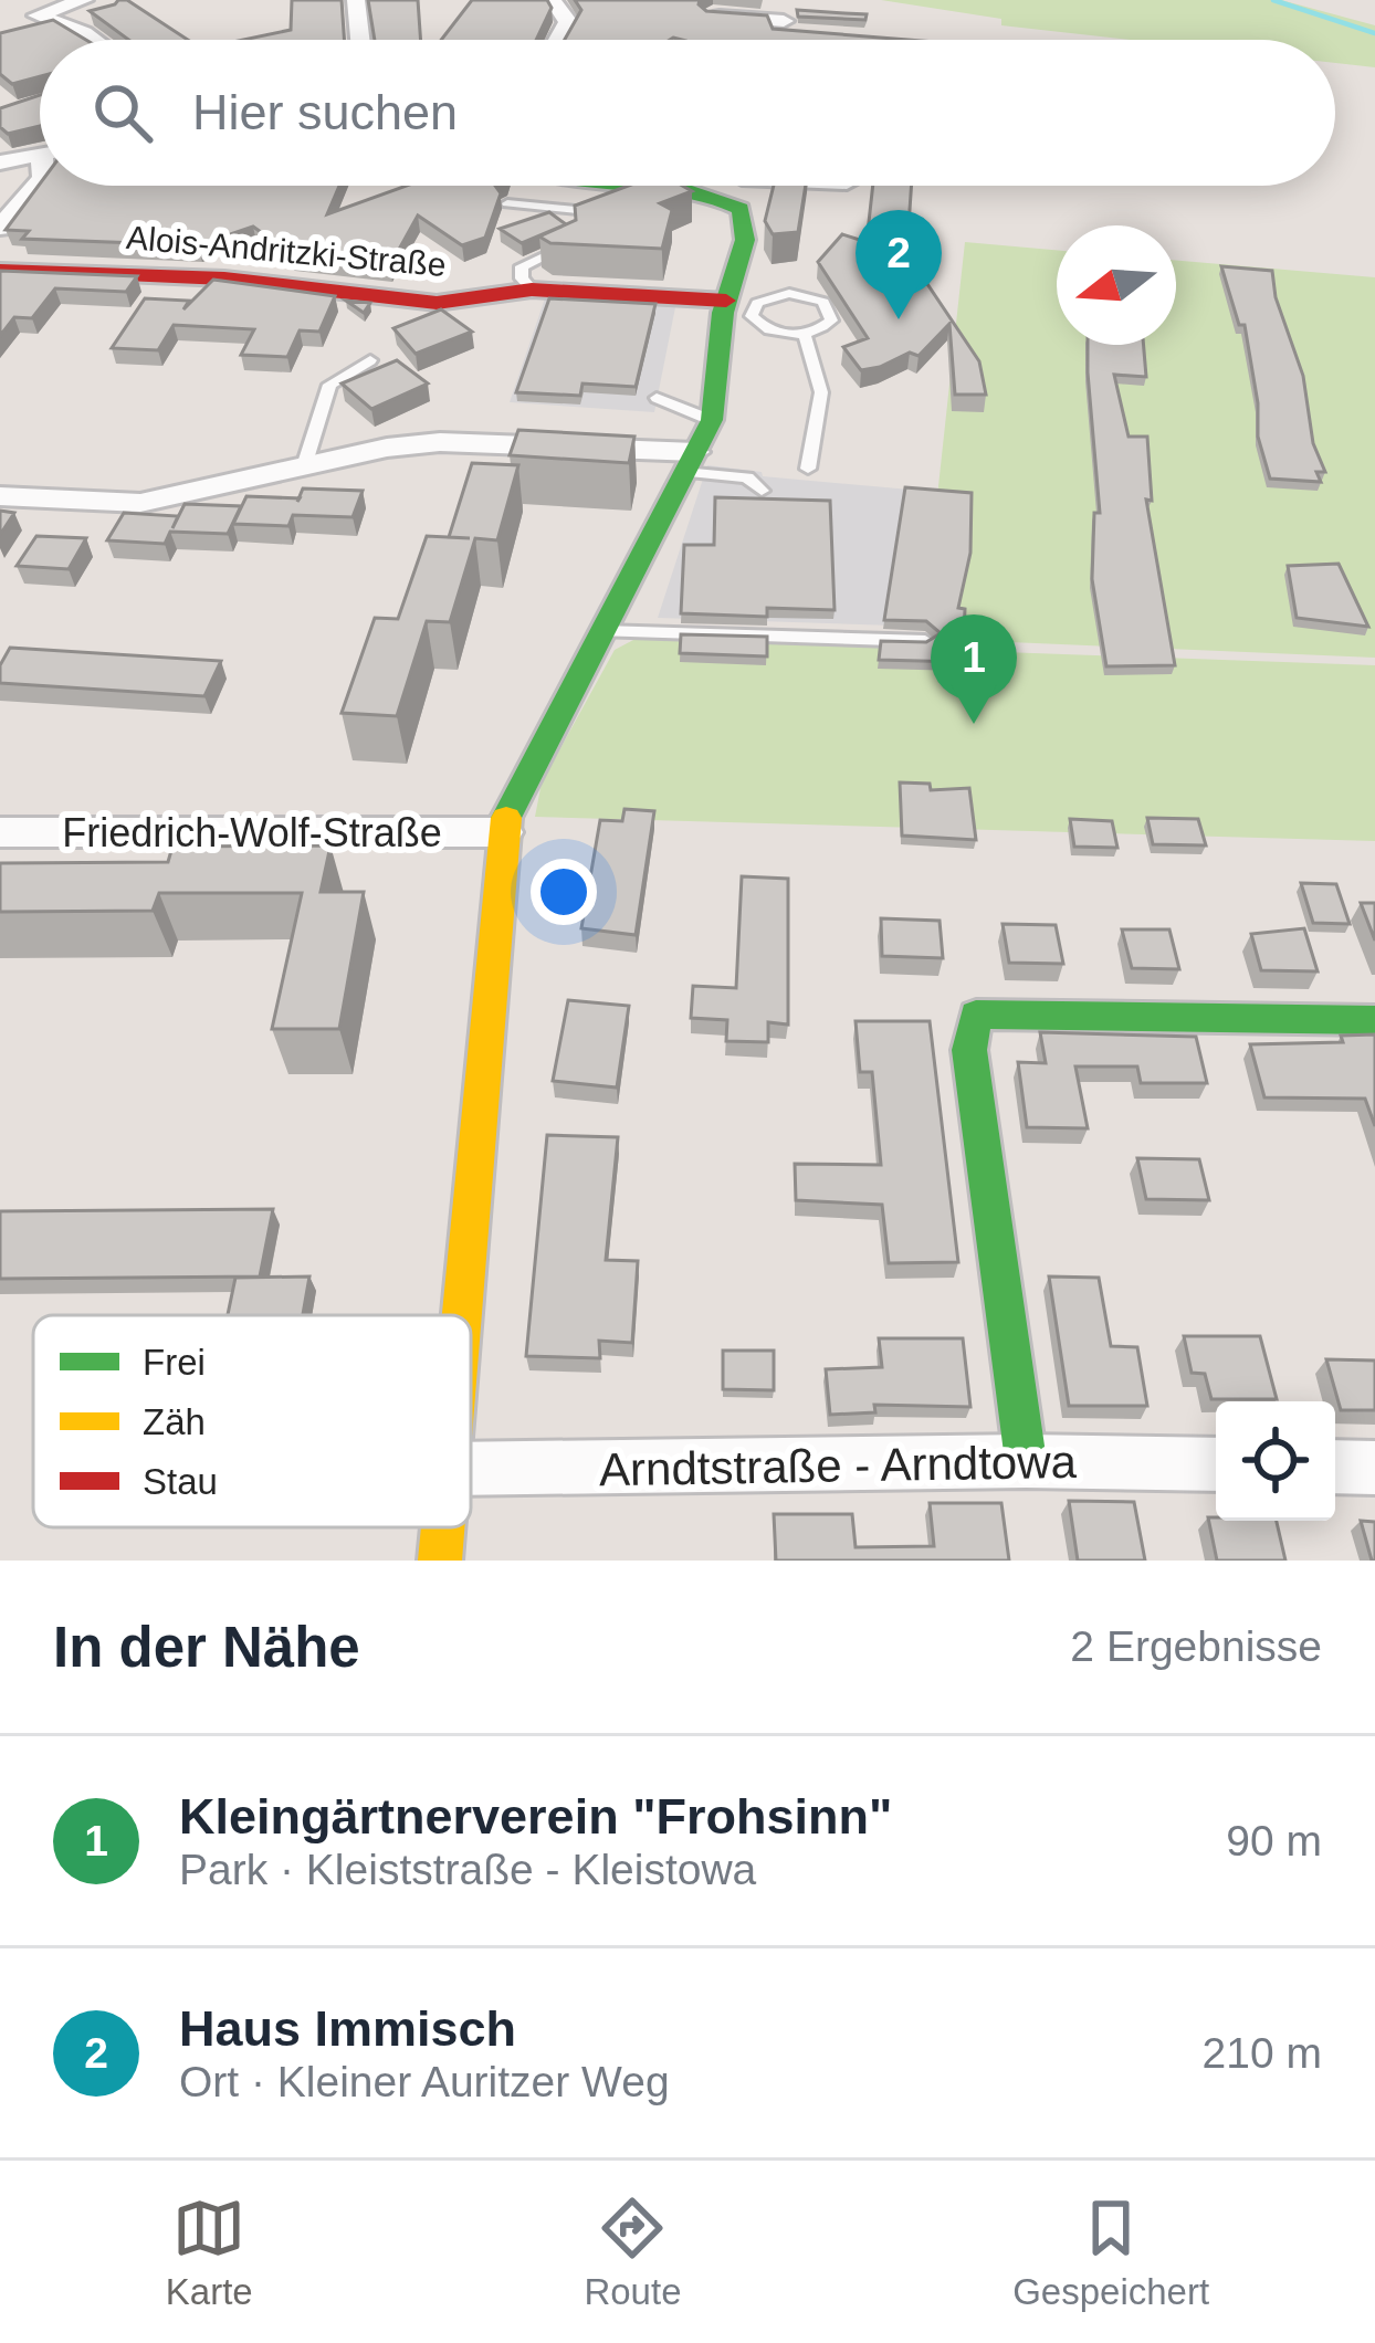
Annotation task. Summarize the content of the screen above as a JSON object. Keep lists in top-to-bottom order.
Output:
{
  "streets": {
    "street": ["Alois-Andritzki-Straße", "Friedrich-Wolf-Straße", "Arndtstraße - Arndtowa"]
  },
  "legend": ["Frei", "Zäh", "Stau"],
  "north": "left",
  "page": {
    "search": "Hier suchen",
    "pins": ["2", "1"],
    "heading": ["In der Nähe", "2 Ergebnisse"],
    "list": [
      {
        "mark": "1",
        "name": "Kleingärtnerverein \"Frohsinn\"",
        "note": "Park · Kleiststraße - Kleistowa",
        "value": "90 m"
      },
      {
        "mark": "2",
        "name": "Haus Immisch",
        "note": "Ort · Kleiner Auritzer Weg",
        "value": "210 m"
      }
    ],
    "nav": ["Karte", "Route", "Gespeichert"]
  }
}
